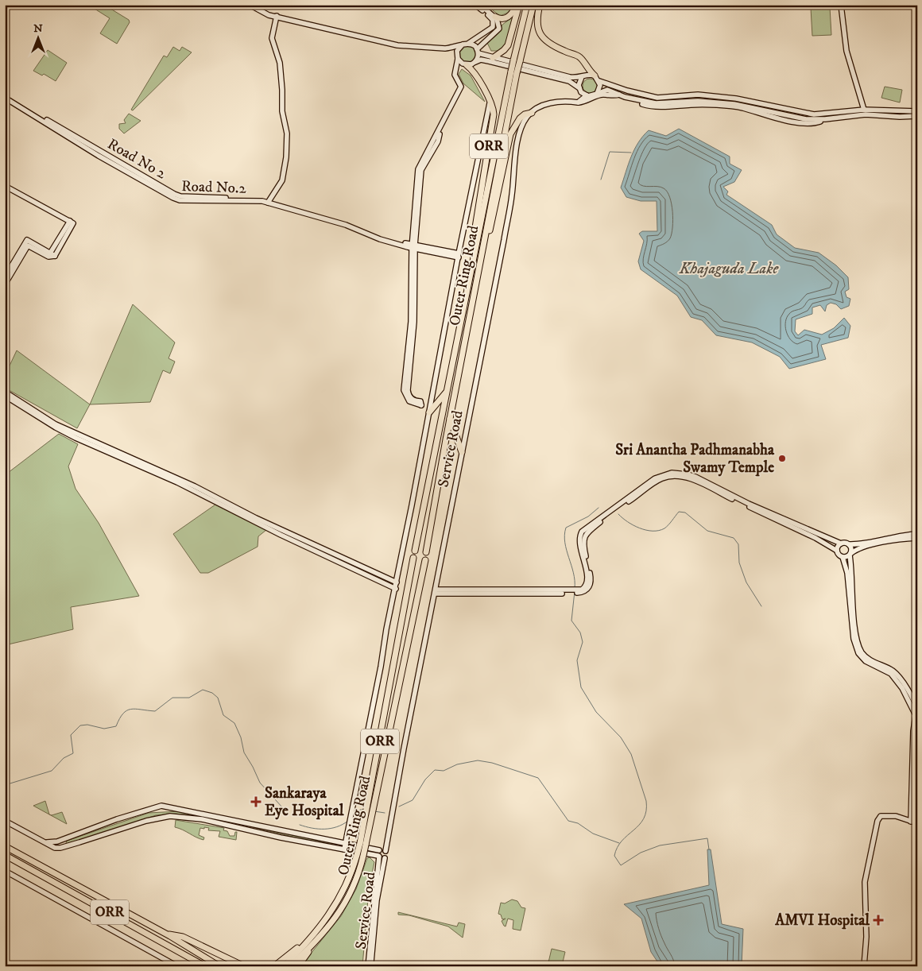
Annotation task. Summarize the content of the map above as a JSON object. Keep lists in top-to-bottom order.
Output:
{
  "streets": {
    "highway": ["ORR", "Outer Ring Road"],
    "main road": ["Road No 2", "Road No.2", "Service Road"]
  },
  "crossings": [
    ["ORR", "Outer Ring Road"],
    ["ORR", "Service Road"],
    ["Road No 2", "Road No.2"]
  ],
  "water": ["Khajaguda Lake"],
  "places": {
    "other": ["Sri Anantha Padhmanabha Swamy Temple"],
    "health": ["Sankaraya Eye Hospital", "AMVI Hospital"]
  },
  "north": "top"
}
